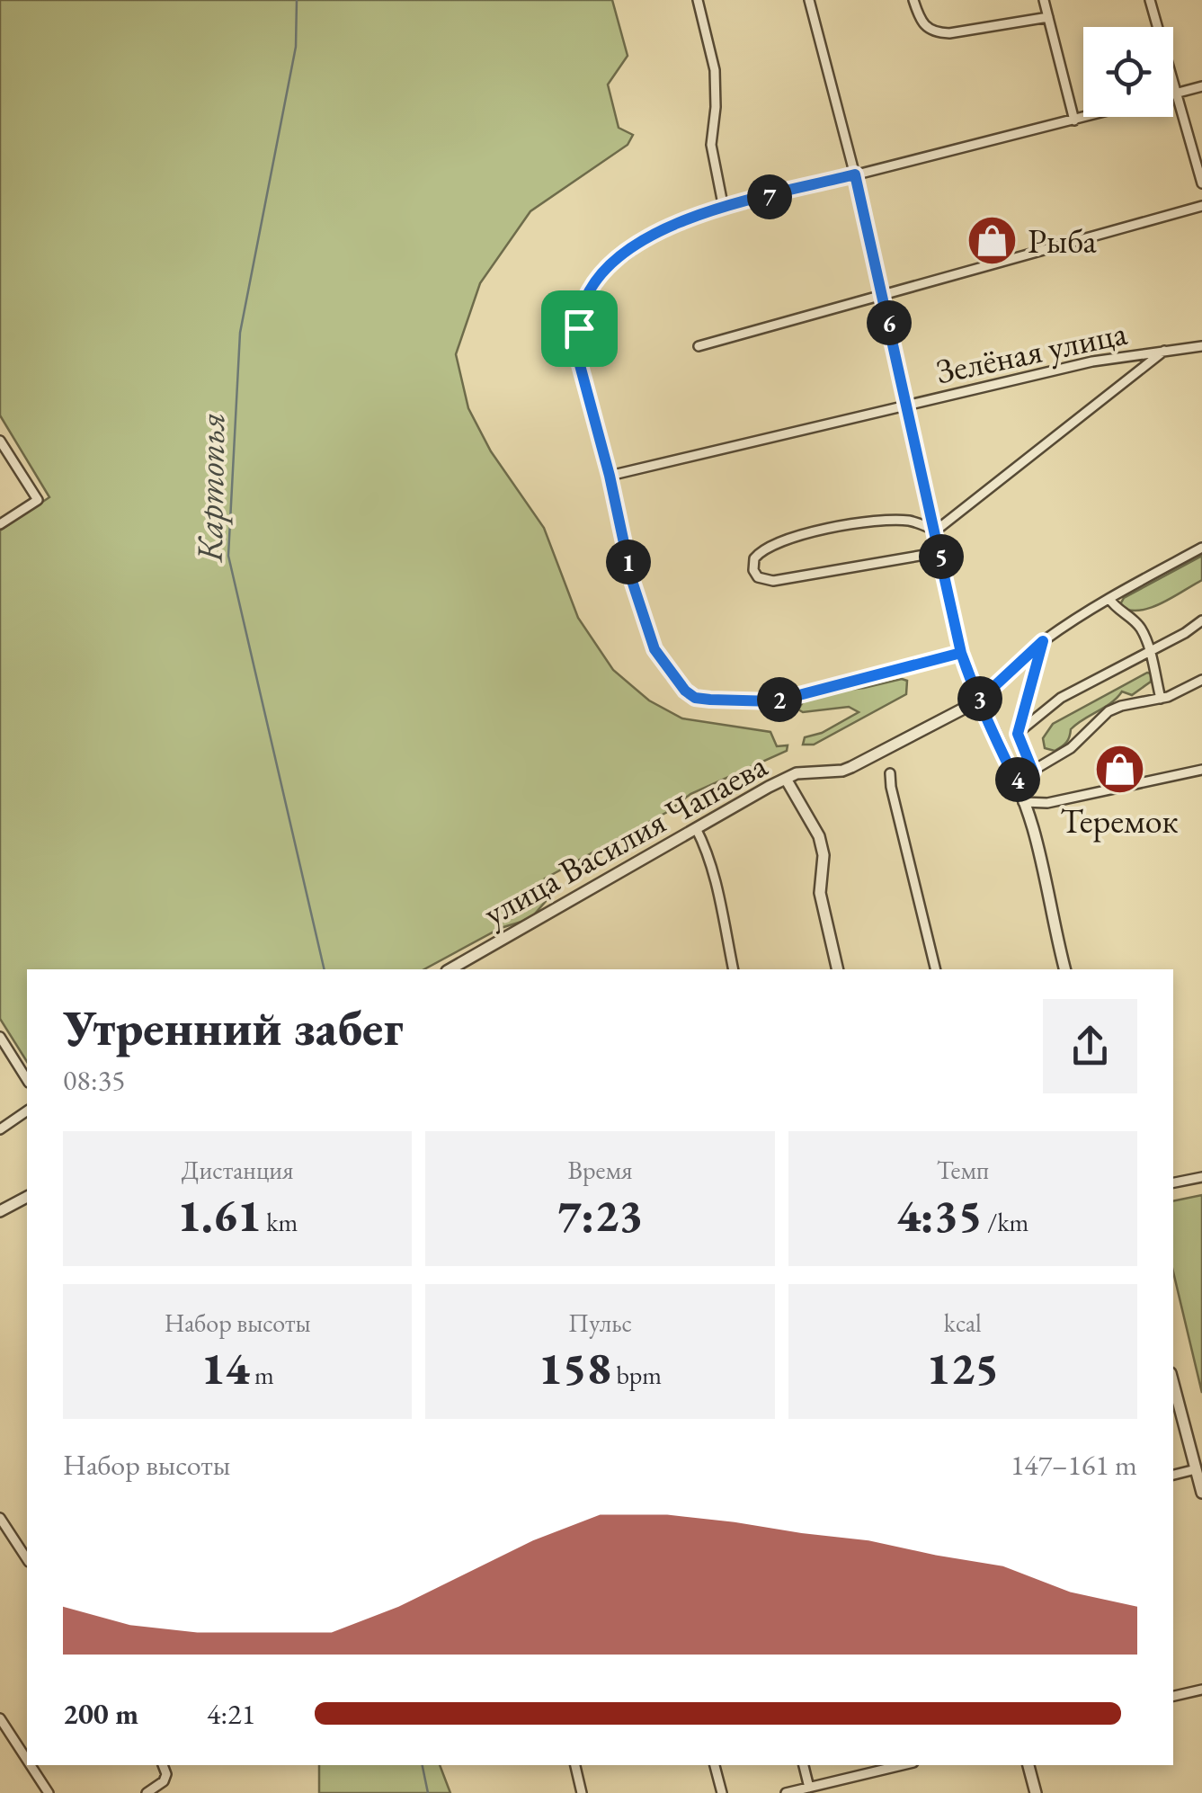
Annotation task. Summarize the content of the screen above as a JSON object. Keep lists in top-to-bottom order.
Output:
{
  "streets": {
    "street": ["Зелёная улица", "улица Василия Чапаева"]
  },
  "water": ["Картопья"],
  "places": {
    "shop": ["Рыба", "Теремок"]
  },
  "page": {
    "pins": [
      "7",
      "6",
      "5",
      "1",
      "3",
      "2",
      "4"
    ],
    "heading": ["Утренний забег", "08:35"],
    "stats": [
      ["Дистанция", "1.61 km"],
      ["Время", "7:23"],
      ["Темп", "4:35 /km"],
      ["Набор высоты", "14 m"],
      ["Пульс", "158 bpm"],
      ["kcal", "125"]
    ],
    "chart": ["Набор высоты", "147–161 m"],
    "list": [
      {
        "name": "200 m",
        "note": "4:21"
      }
    ]
  }
}
